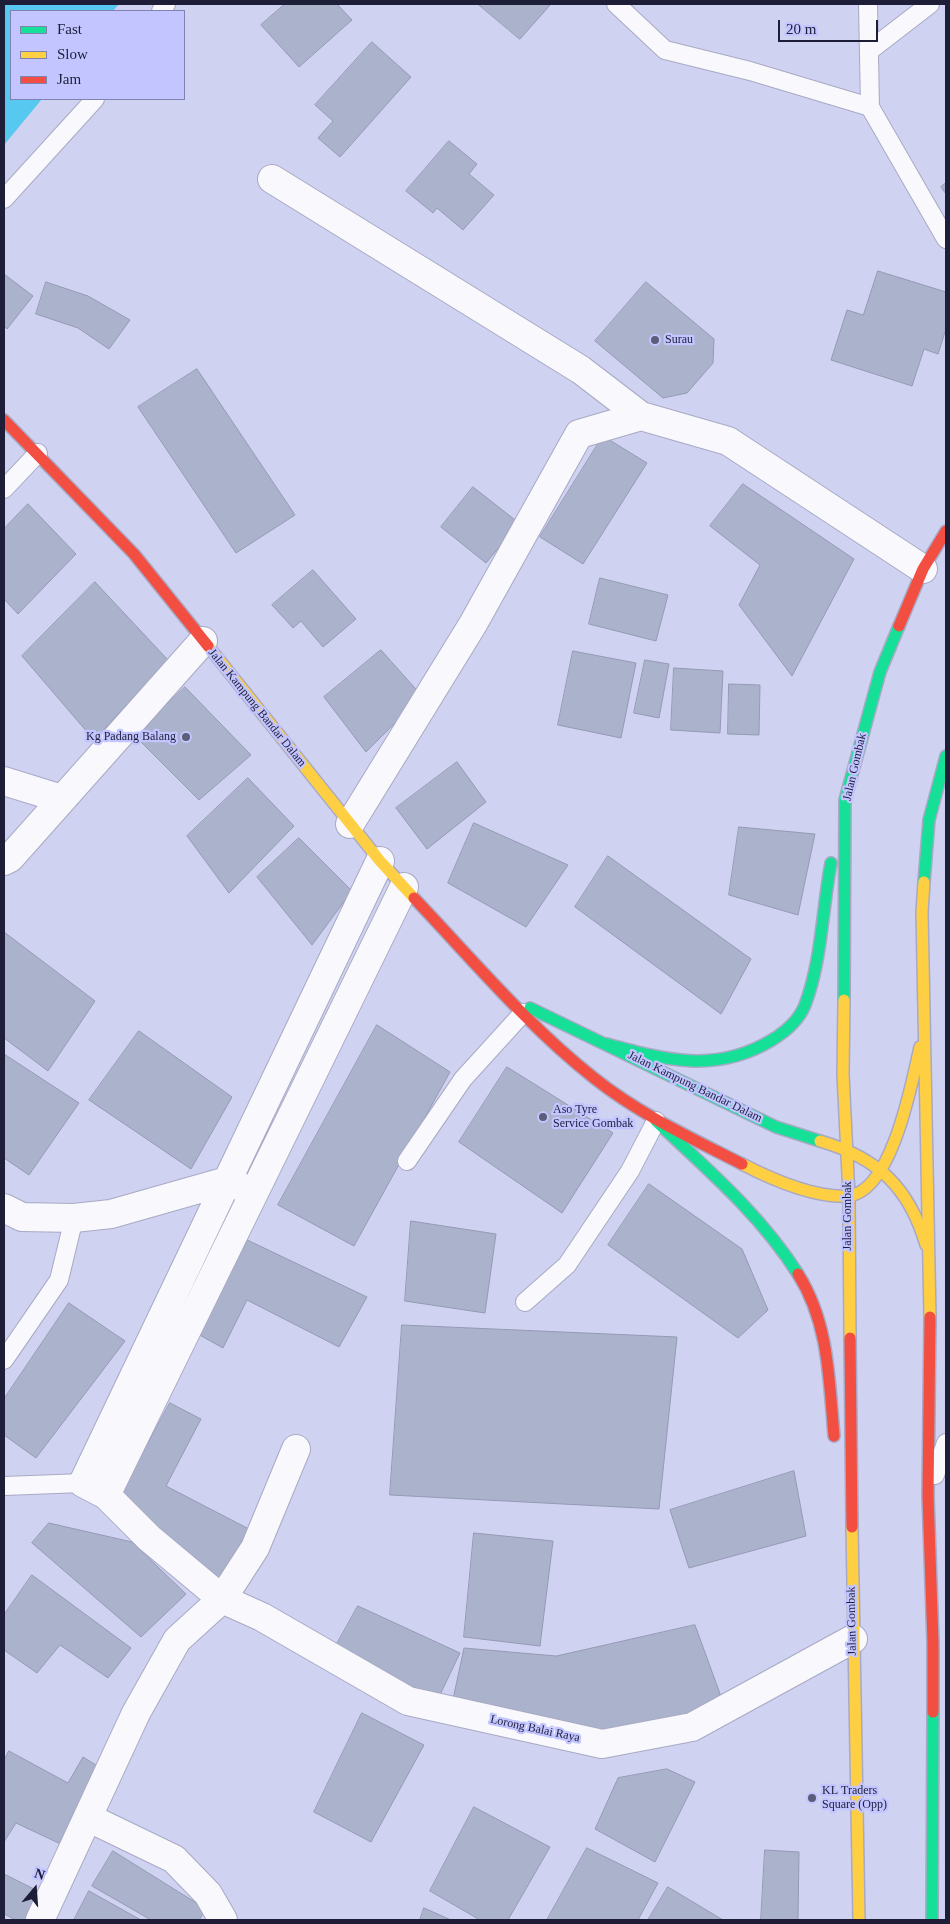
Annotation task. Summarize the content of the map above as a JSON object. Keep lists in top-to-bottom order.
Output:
{
  "streets": {
    "main road": ["Jalan Kampung Bandar Dalam", "Jalan Gombak"],
    "street": ["Lorong Balai Raya"]
  },
  "crossings": [
    ["Jalan Kampung Bandar Dalam", "Jalan Gombak"],
    ["Jalan Gombak", "Lorong Balai Raya"]
  ],
  "places": [
    "Surau",
    "Kg Padang Balang",
    "Aso Tyre Service Gombak",
    "KL Traders Square (Opp)"
  ],
  "legend": ["Fast", "Slow", "Jam"],
  "scale_bar": "20 m",
  "north": "top"
}
